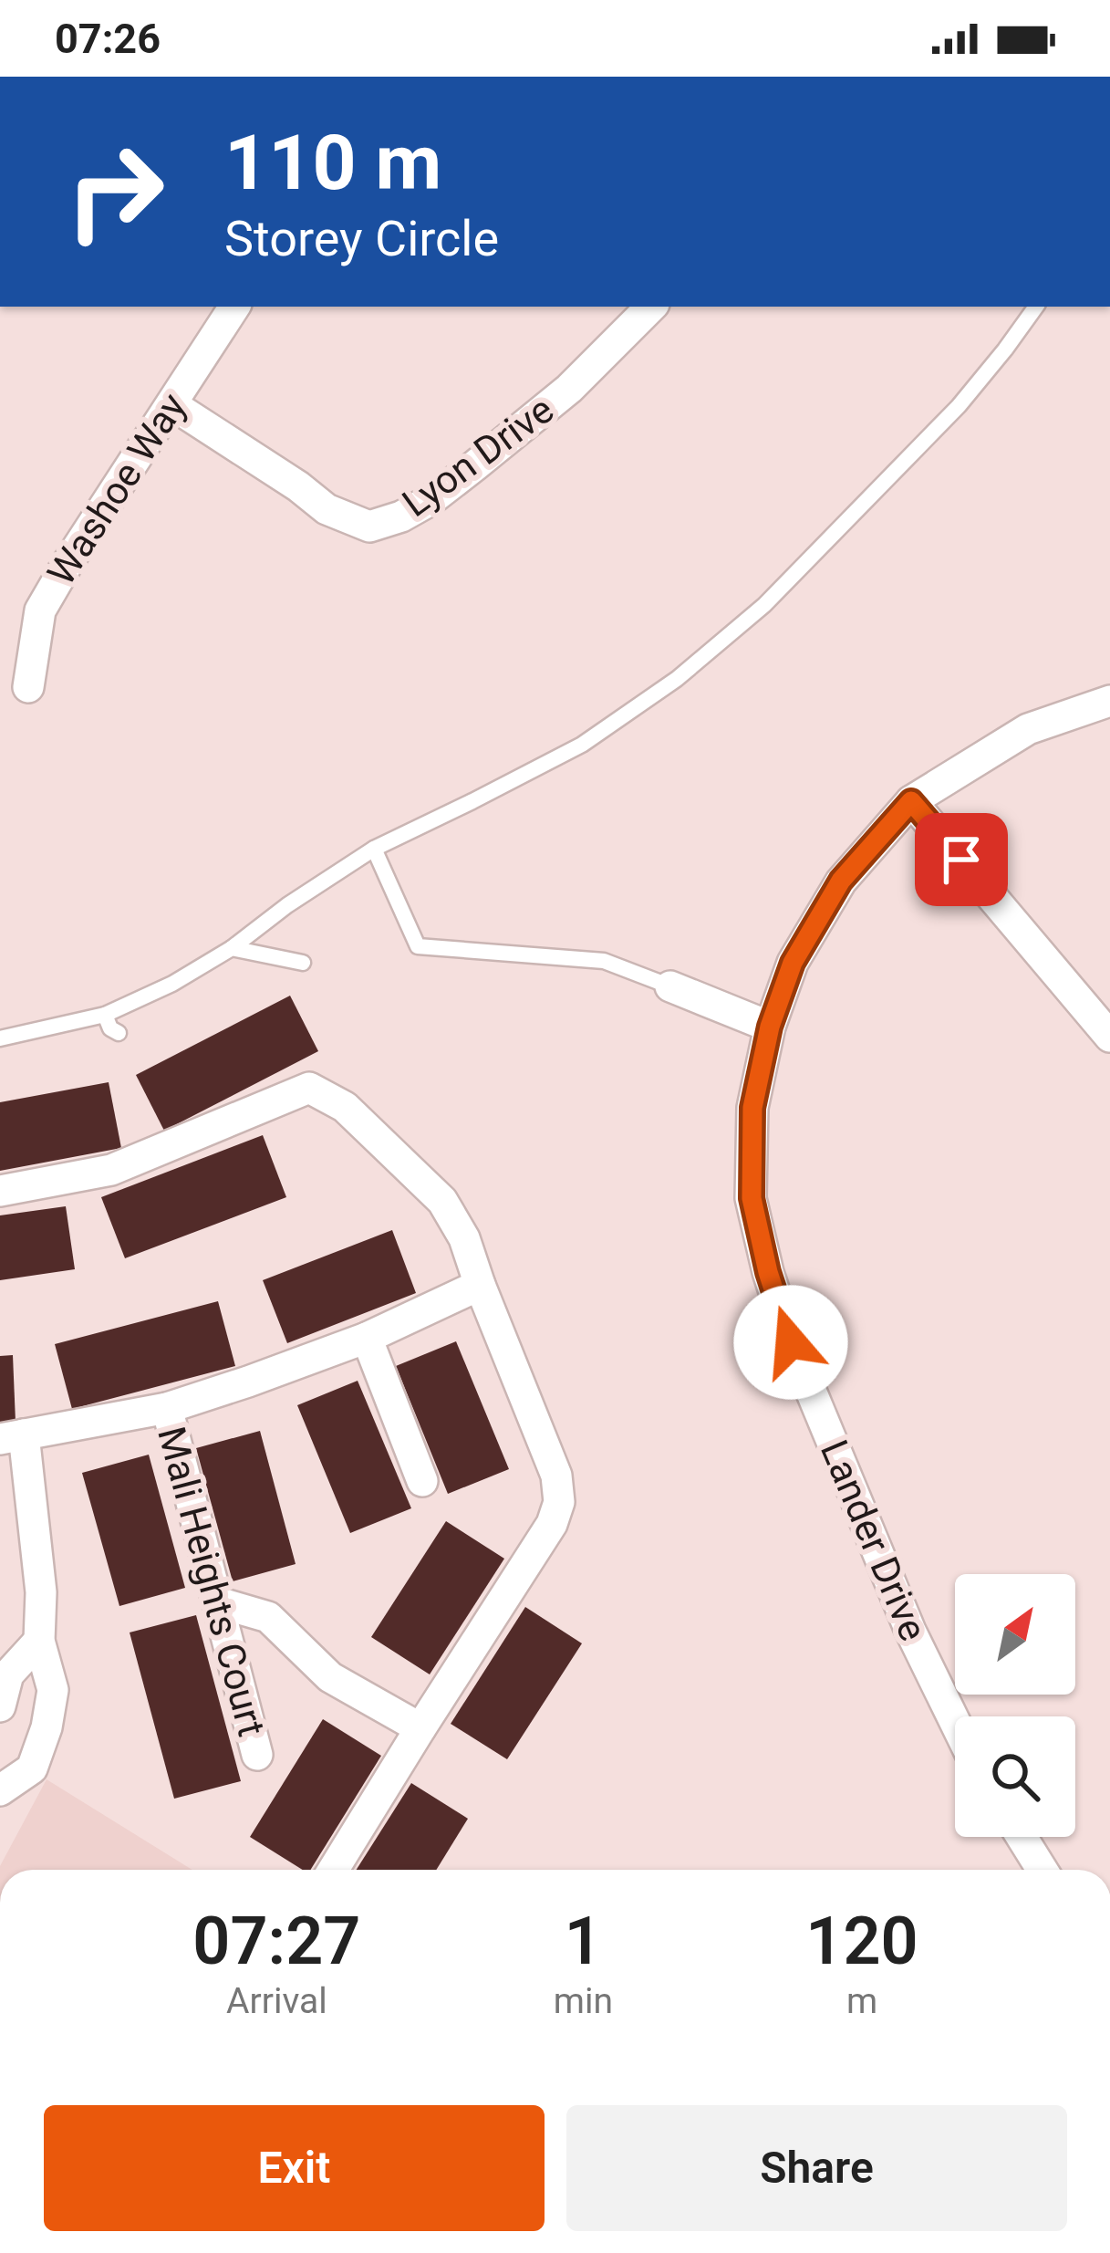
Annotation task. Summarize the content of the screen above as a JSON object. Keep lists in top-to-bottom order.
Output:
{
  "streets": {
    "street": [
      "Lyon Drive",
      "Washoe Way",
      "Lander Drive",
      "Mali Heights Court"
    ]
  },
  "crossings": [
    ["Lyon Drive", "Washoe Way"]
  ],
  "north": "top right",
  "page": {
    "status": "07:26",
    "turn": ["110 m", "Storey Circle"],
    "eta": [
      "07:27",
      "Arrival",
      "1",
      "min",
      "120",
      "m"
    ],
    "buttons": ["Exit", "Share"]
  }
}
